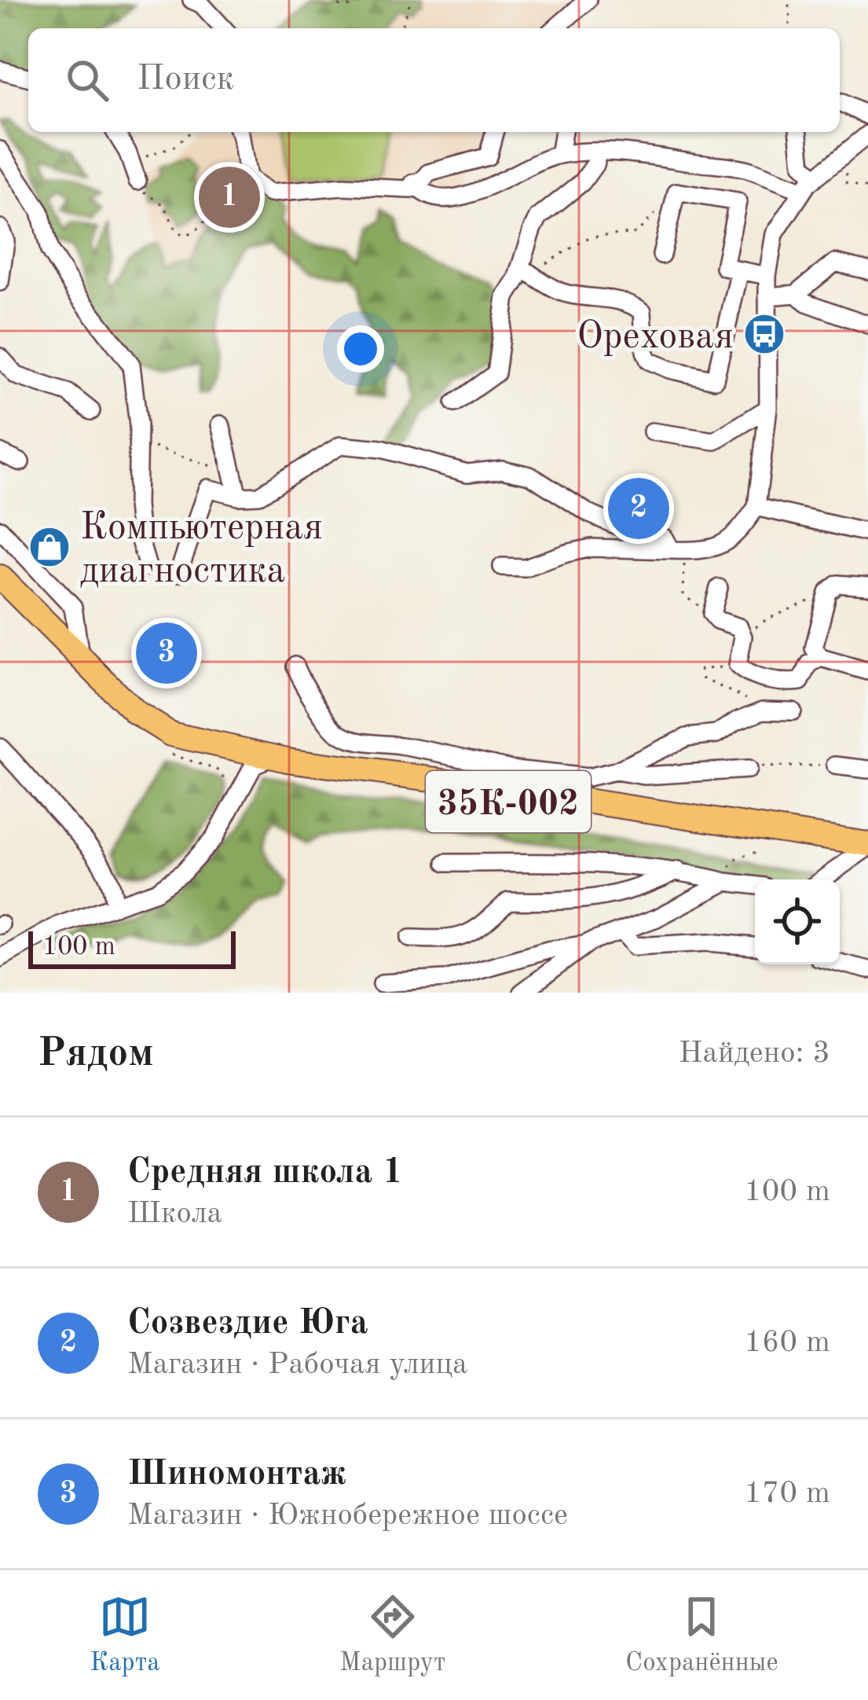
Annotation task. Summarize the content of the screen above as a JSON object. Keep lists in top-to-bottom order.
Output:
{
  "streets": {
    "highway": ["35К-002"]
  },
  "places": {
    "bus stop": ["Ореховая"],
    "shop": ["Компьютерная диагностика"]
  },
  "scale_bar": "100 m",
  "page": {
    "search": "Поиск",
    "pins": ["1", "2", "3"],
    "scale": "100 m",
    "heading": ["Рядом", "Найдено: 3"],
    "list": [
      {
        "mark": "1",
        "name": "Средняя школа 1",
        "note": "Школа",
        "value": "100 m"
      },
      {
        "mark": "2",
        "name": "Созвездие Юга",
        "note": "Магазин · Рабочая улица",
        "value": "160 m"
      },
      {
        "mark": "3",
        "name": "Шиномонтаж",
        "note": "Магазин · Южнобережное шоссе",
        "value": "170 m"
      }
    ],
    "nav": ["Карта", "Маршрут", "Сохранённые"]
  }
}
